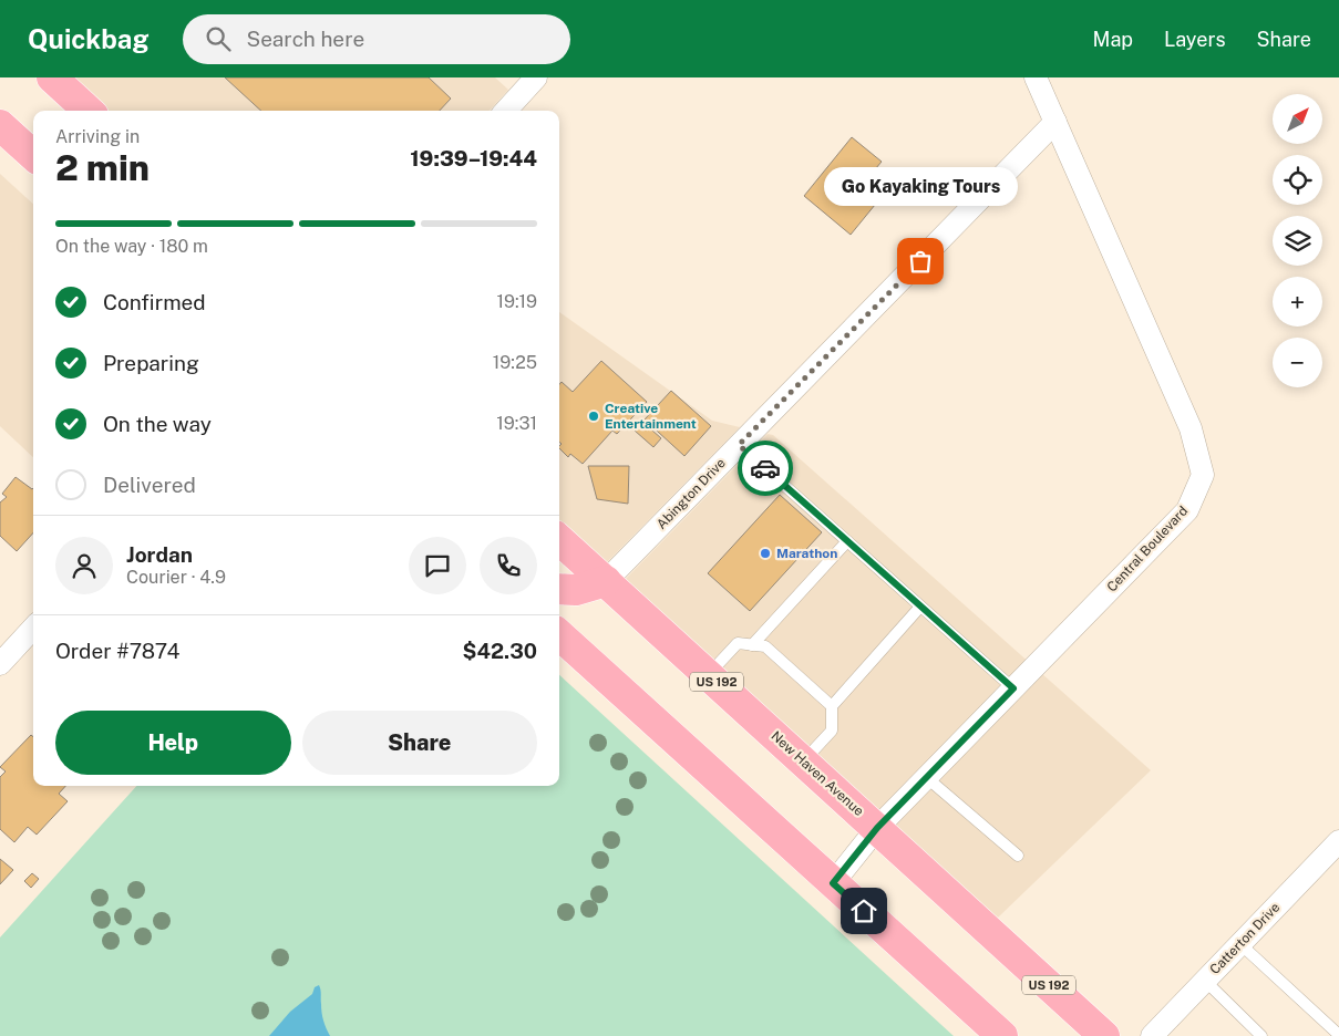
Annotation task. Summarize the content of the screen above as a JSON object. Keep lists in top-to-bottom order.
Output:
{
  "streets": {
    "main road": ["US 192", "New Haven Avenue"],
    "street": ["Abington Drive", "Central Boulevard", "Catterton Drive"]
  },
  "crossings": [
    ["Abington Drive", "Central Boulevard"],
    ["Abington Drive", "New Haven Avenue"],
    ["Central Boulevard", "New Haven Avenue"]
  ],
  "places": ["Go Kayaking Tours", "Creative Entertainment", "Marathon"],
  "north": "top right",
  "page": {
    "header": "Quickbag",
    "search": "Search here",
    "nav": ["Map", "Layers", "Share"],
    "map_buttons": ["+", "−"],
    "heading": ["2 min", "Arriving in", "19:39–19:44"],
    "panel": [
      "Jordan",
      "Courier · 4.9",
      "Order #7874",
      "$42.30"
    ],
    "bubble": "Go Kayaking Tours",
    "bar": "On the way · 180 m",
    "list": [
      ["Confirmed", "19:19"],
      ["Preparing", "19:25"],
      ["On the way", "19:31"],
      "Delivered"
    ],
    "buttons": ["Help", "Share"]
  }
}
